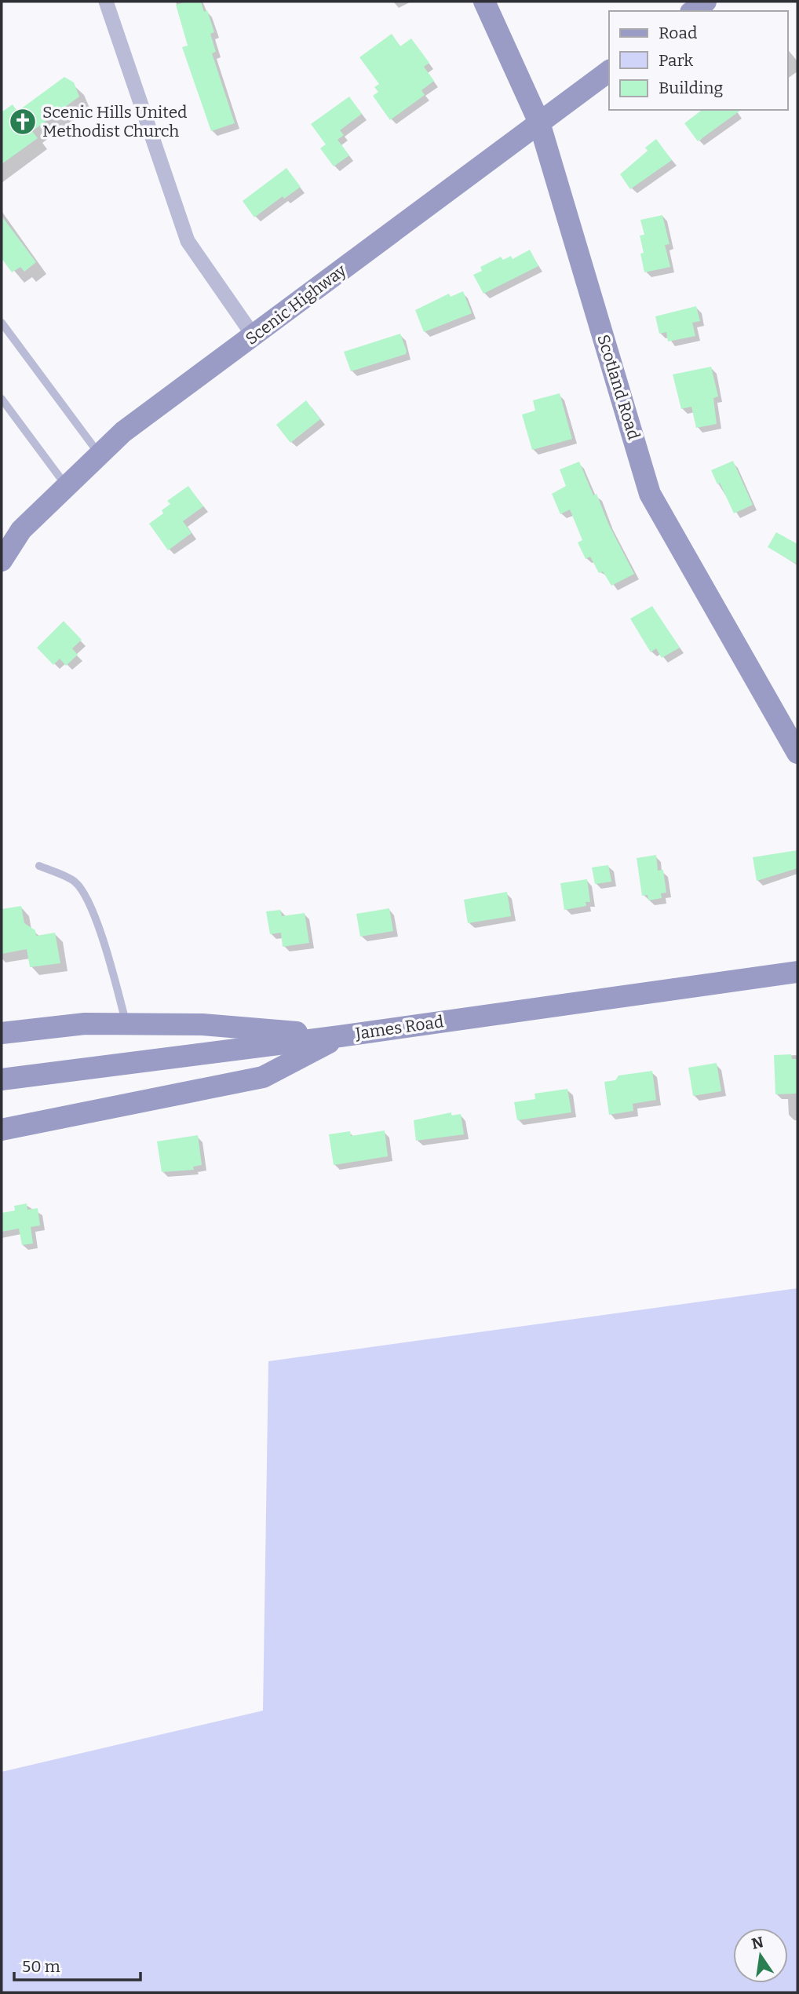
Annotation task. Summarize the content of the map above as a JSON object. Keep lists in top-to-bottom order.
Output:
{
  "streets": {
    "street": ["Scenic Highway", "Scotland Road", "James Road"]
  },
  "crossings": [
    ["Scenic Highway", "Scotland Road"]
  ],
  "places": {
    "church": ["Scenic Hills United Methodist Church"]
  },
  "legend": ["Road", "Park", "Building"],
  "scale_bar": "50 m",
  "north": "top"
}
